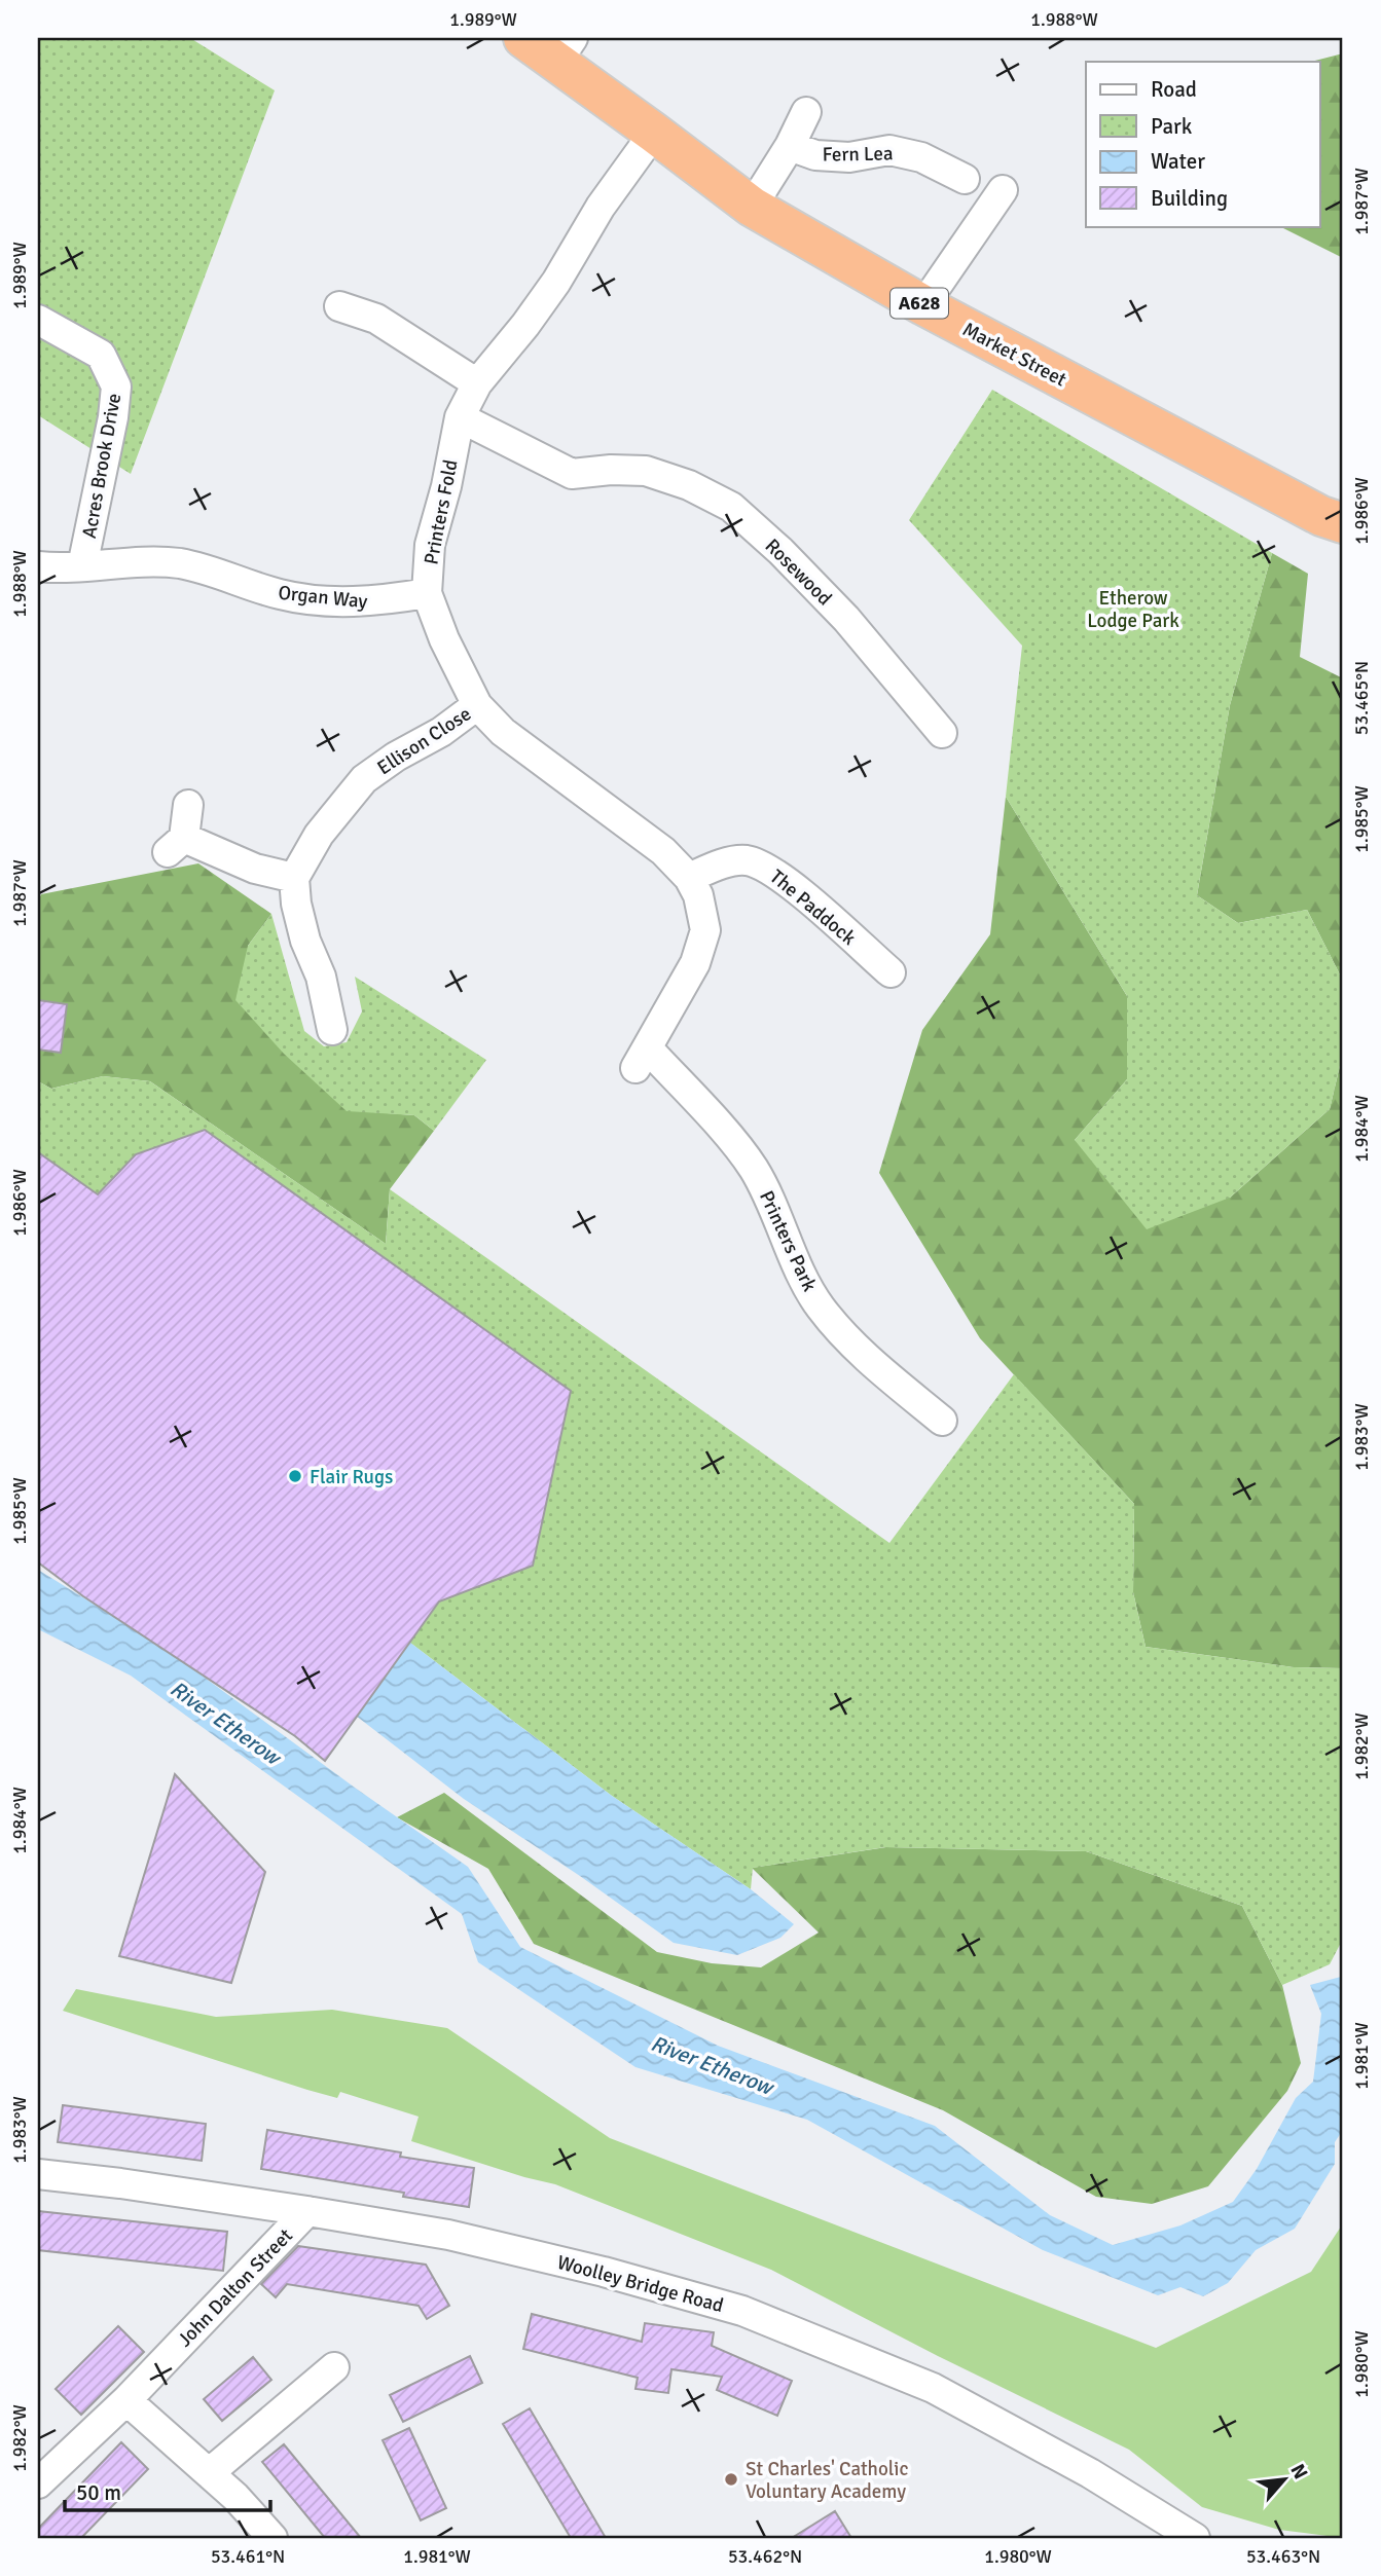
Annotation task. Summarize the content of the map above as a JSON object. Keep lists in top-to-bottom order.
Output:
{
  "streets": {
    "highway": ["A628", "Market Street"],
    "street": [
      "Fern Lea",
      "Acres Brook Drive",
      "Printers Fold",
      "Rosewood",
      "Organ Way",
      "Ellison Close",
      "The Paddock",
      "Printers Park",
      "Woolley Bridge Road",
      "John Dalton Street"
    ]
  },
  "crossings": [
    ["Market Street", "Printers Fold"],
    ["Acres Brook Drive", "Organ Way"],
    ["Printers Fold", "Rosewood"],
    ["Printers Fold", "Organ Way"],
    ["Printers Fold", "Ellison Close"],
    ["Printers Fold", "Printers Park"],
    ["The Paddock", "Printers Park"],
    ["Woolley Bridge Road", "John Dalton Street"]
  ],
  "water": ["River Etherow"],
  "parks": ["Etherow Lodge Park"],
  "places": ["Flair Rugs", "St Charles' Catholic Voluntary Academy"],
  "legend": [
    "Road",
    "Park",
    "Water",
    "Building"
  ],
  "scale_bar": "50 m",
  "north": "top right",
  "coordinates": [
    "1.989°W",
    "1.988°W",
    "1.987°W",
    "1.986°W",
    "53.465°N",
    "1.985°W",
    "1.984°W",
    "1.983°W",
    "1.982°W",
    "1.981°W",
    "1.980°W",
    "53.461°N",
    "53.462°N",
    "53.463°N"
  ]
}
